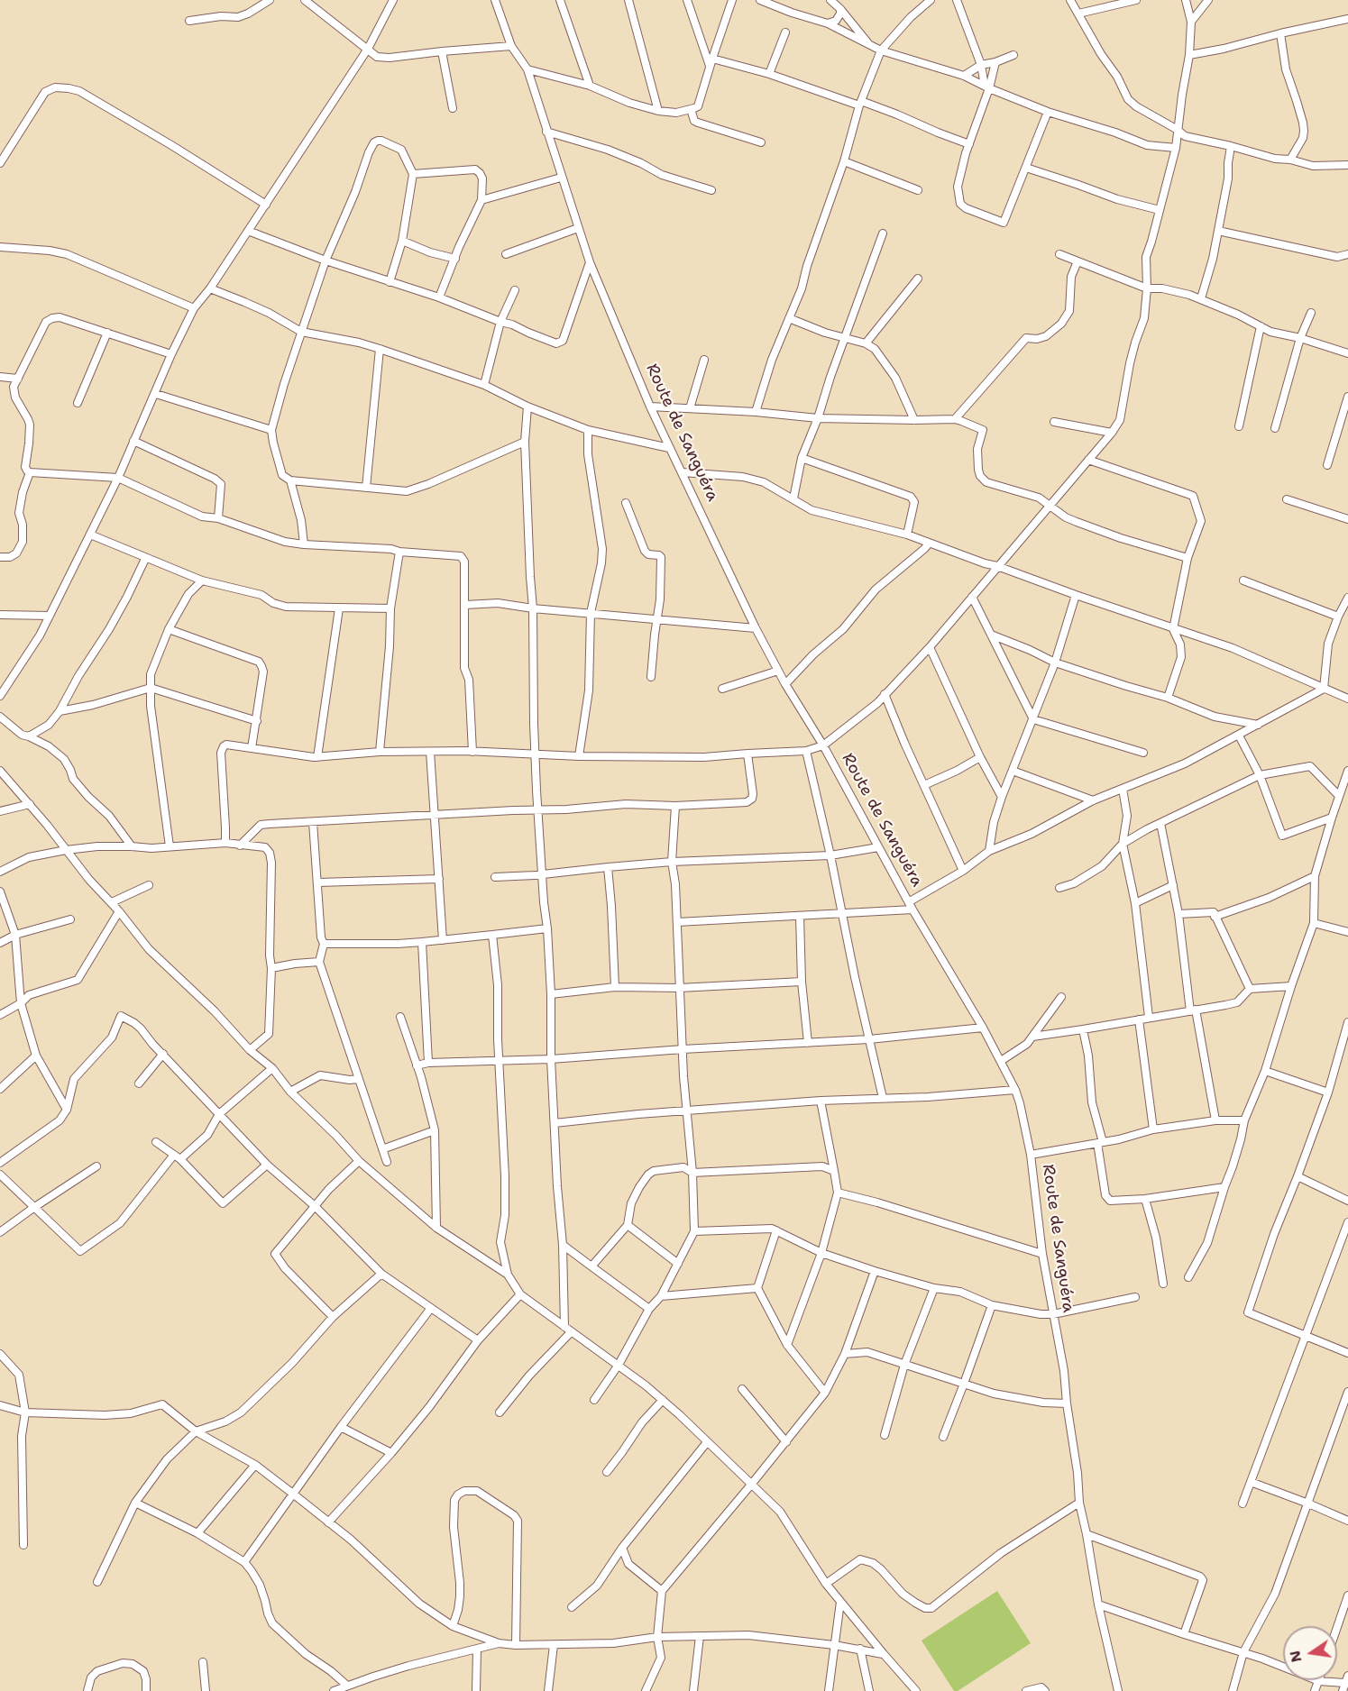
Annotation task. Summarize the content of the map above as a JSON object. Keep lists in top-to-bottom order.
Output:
{
  "streets": {
    "street": ["Route de Sanguéra"]
  },
  "north": "left"
}
